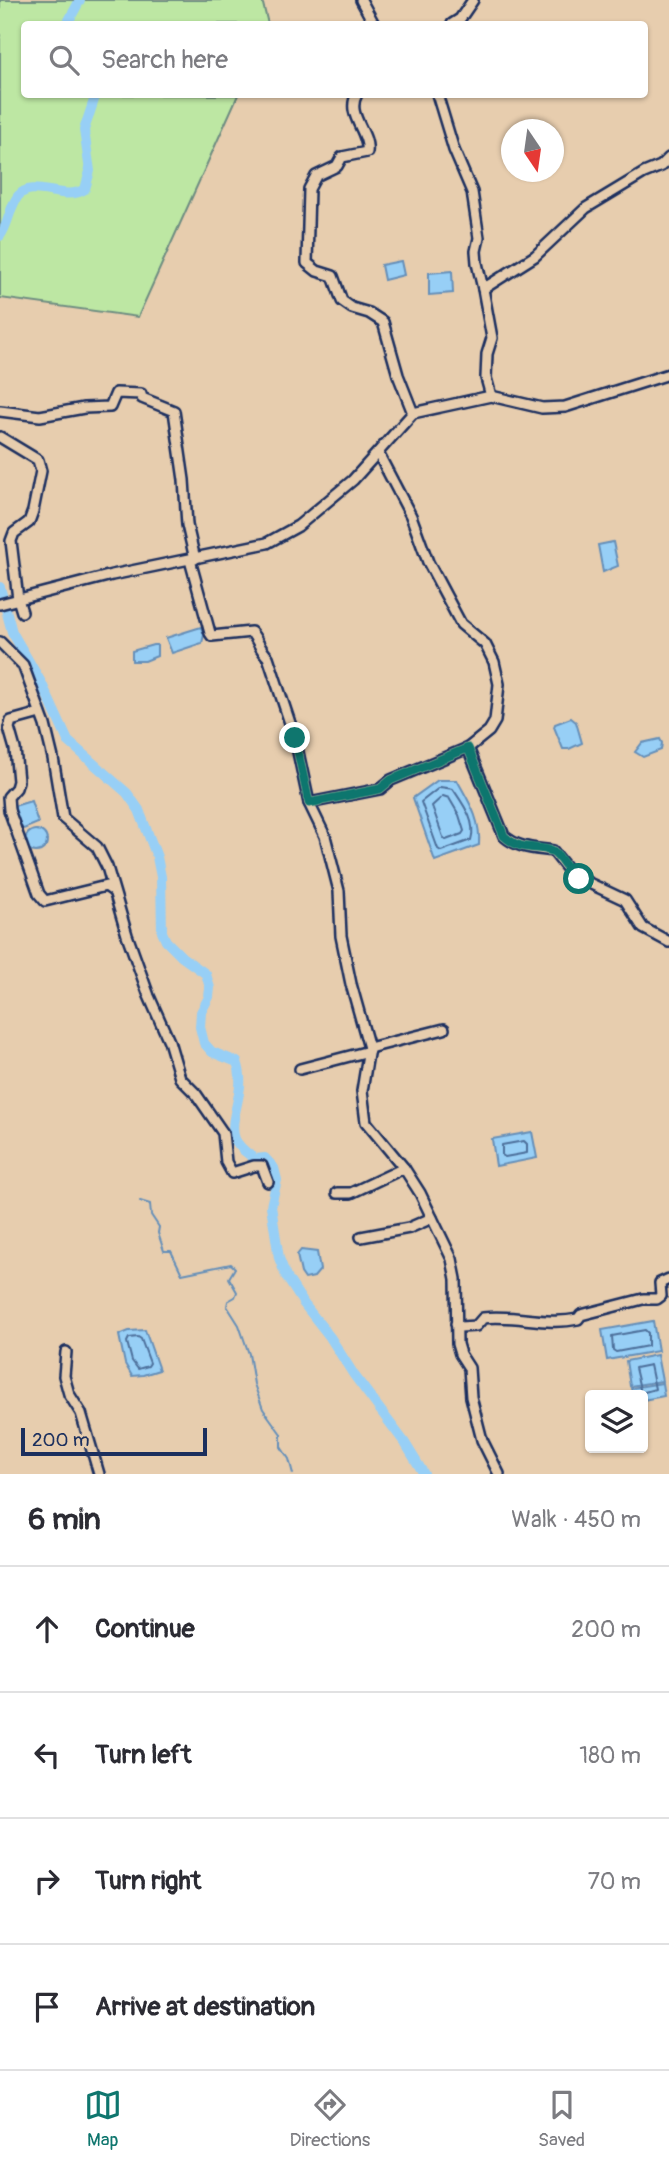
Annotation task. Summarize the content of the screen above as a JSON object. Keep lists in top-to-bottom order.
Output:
{
  "scale_bar": "200 m",
  "north": "bottom",
  "page": {
    "search": "Search here",
    "scale": "200 m",
    "heading": ["6 min", "Walk · 450 m"],
    "list": [
      ["Continue", "200 m"],
      ["Turn left", "180 m"],
      ["Turn right", "70 m"],
      "Arrive at destination"
    ],
    "nav": ["Map", "Directions", "Saved"]
  }
}
